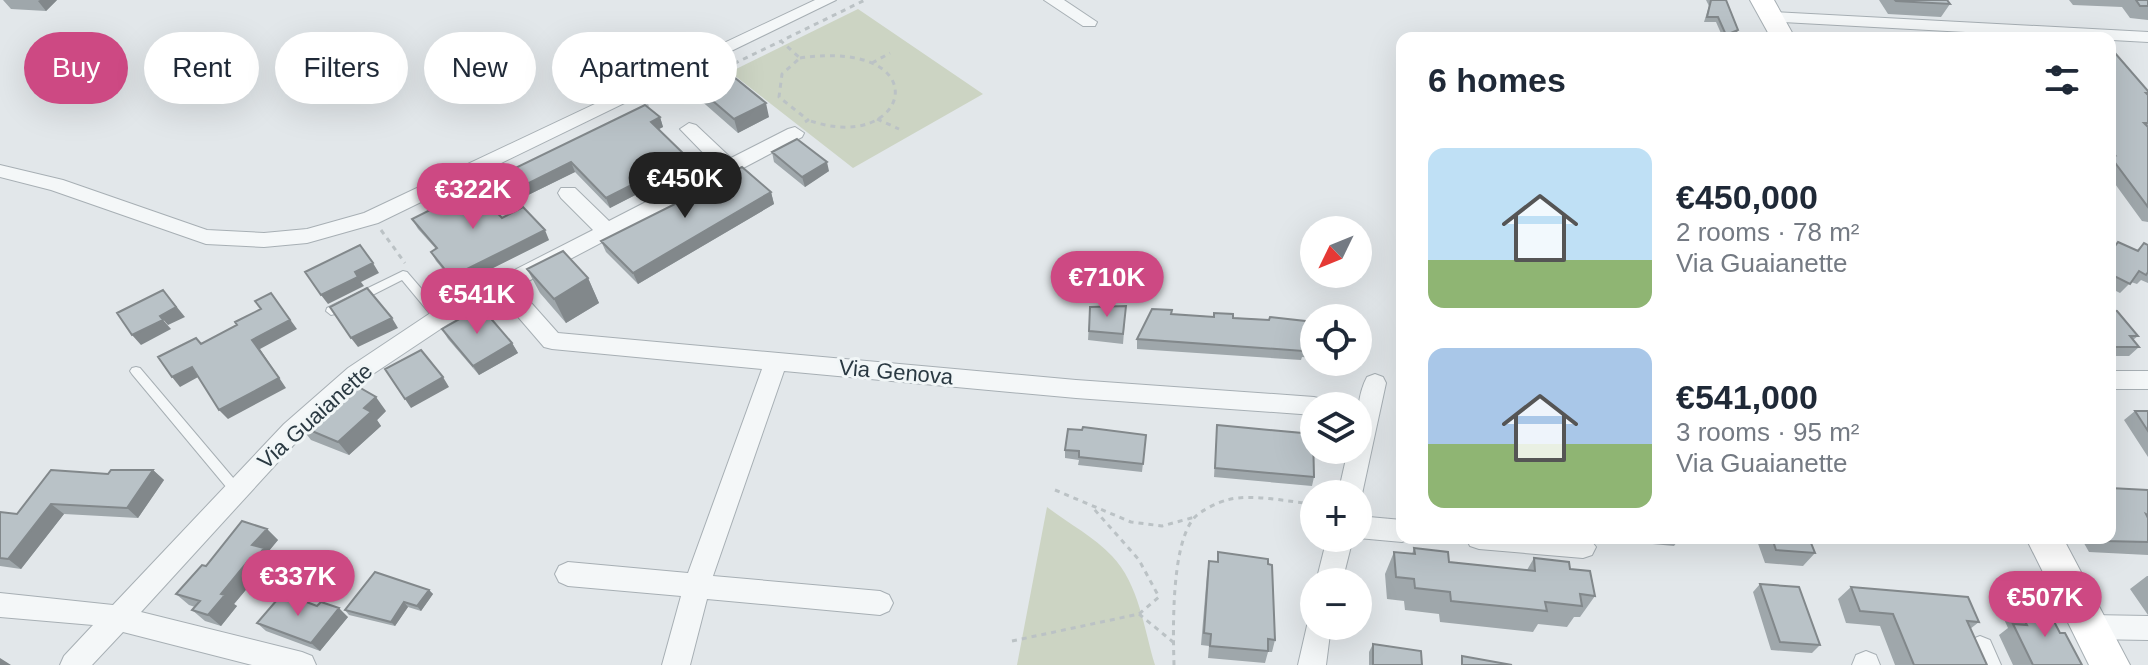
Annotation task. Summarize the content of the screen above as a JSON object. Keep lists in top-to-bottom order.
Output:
{
  "streets": {
    "street": ["Via Genova", "Via Guaianette"]
  },
  "crossings": [
    ["Via Genova", "Via Guaianette"]
  ],
  "north": "bottom left",
  "page": {
    "chip": [
      "Buy",
      "Rent",
      "Filters",
      "New",
      "Apartment"
    ],
    "heading": "6 homes",
    "list": [
      {
        "name": "€450,000",
        "note": "2 rooms · 78 m² · Via Guaianette"
      },
      {
        "name": "€541,000",
        "note": "3 rooms · 95 m² · Via Guaianette"
      }
    ],
    "price": [
      "€450K",
      "€322K",
      "€710K",
      "€541K",
      "€337K",
      "€507K"
    ],
    "map_buttons": ["+", "−"]
  }
}
